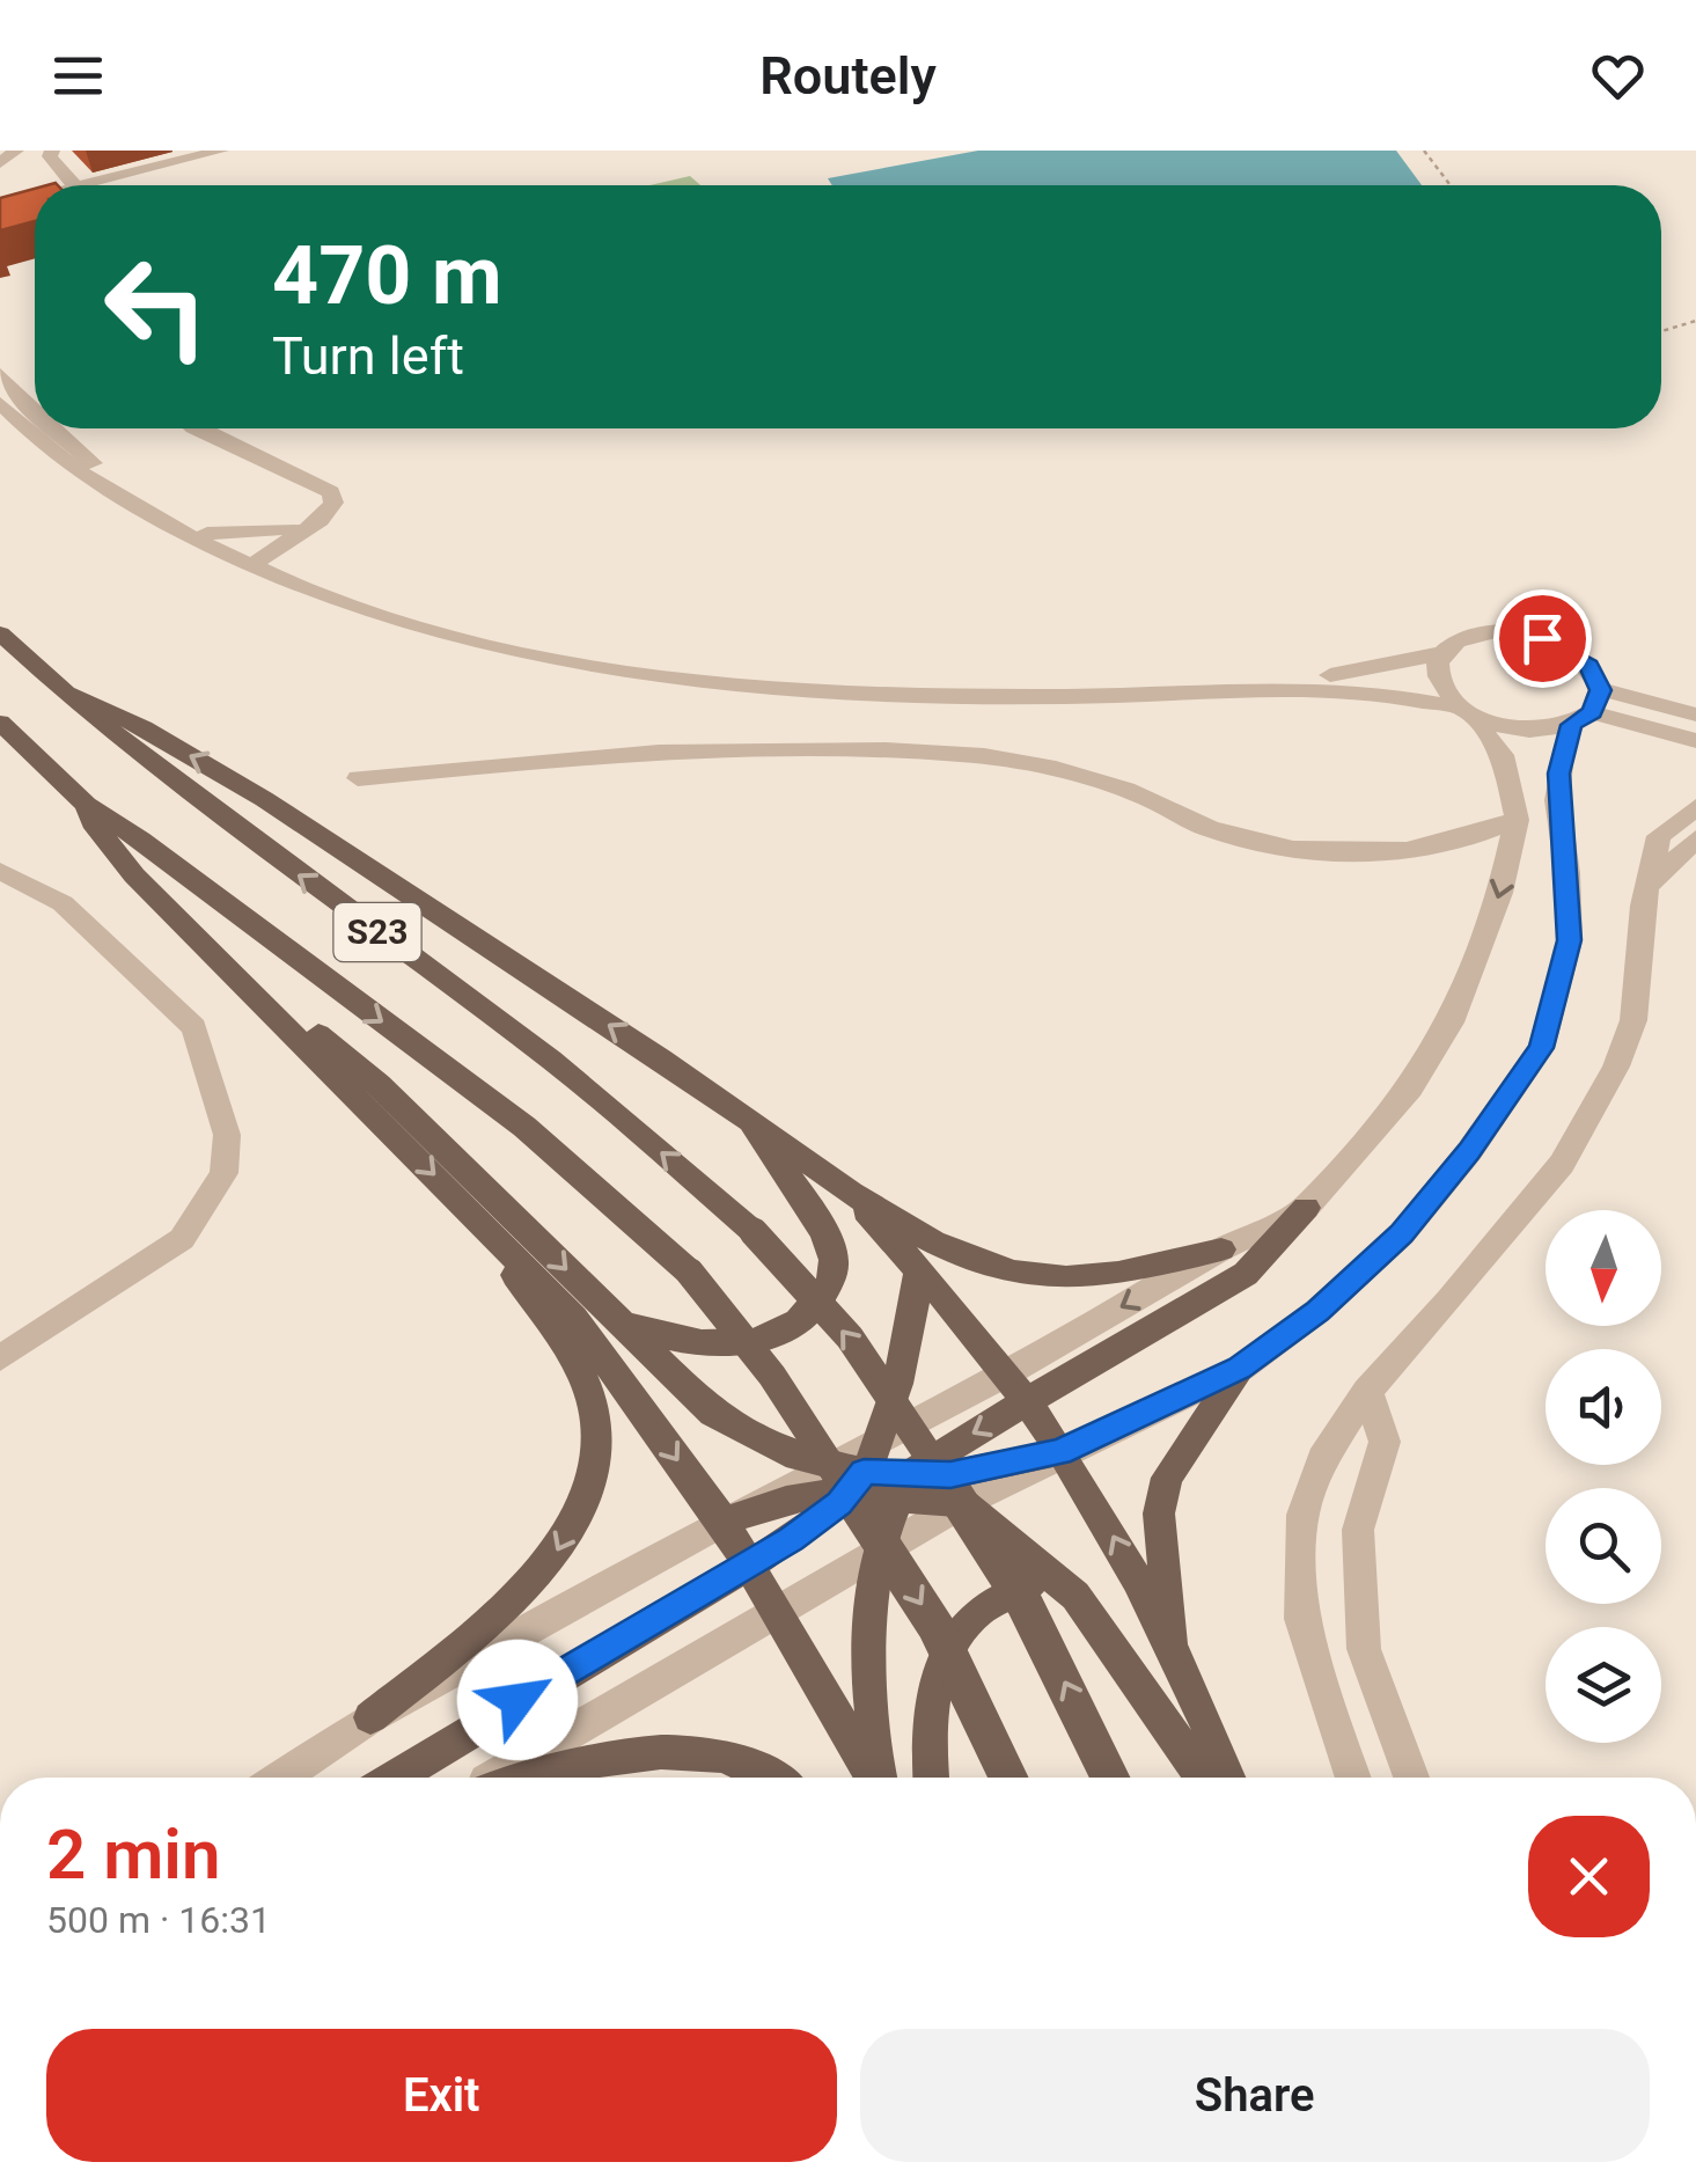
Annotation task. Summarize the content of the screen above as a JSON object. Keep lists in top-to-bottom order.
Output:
{
  "streets": {
    "main road": ["S23"]
  },
  "north": "bottom",
  "page": {
    "header": "Routely",
    "turn": ["470 m", "Turn left"],
    "heading": ["2 min", "500 m · 16:31"],
    "buttons": ["Exit", "Share"]
  }
}
